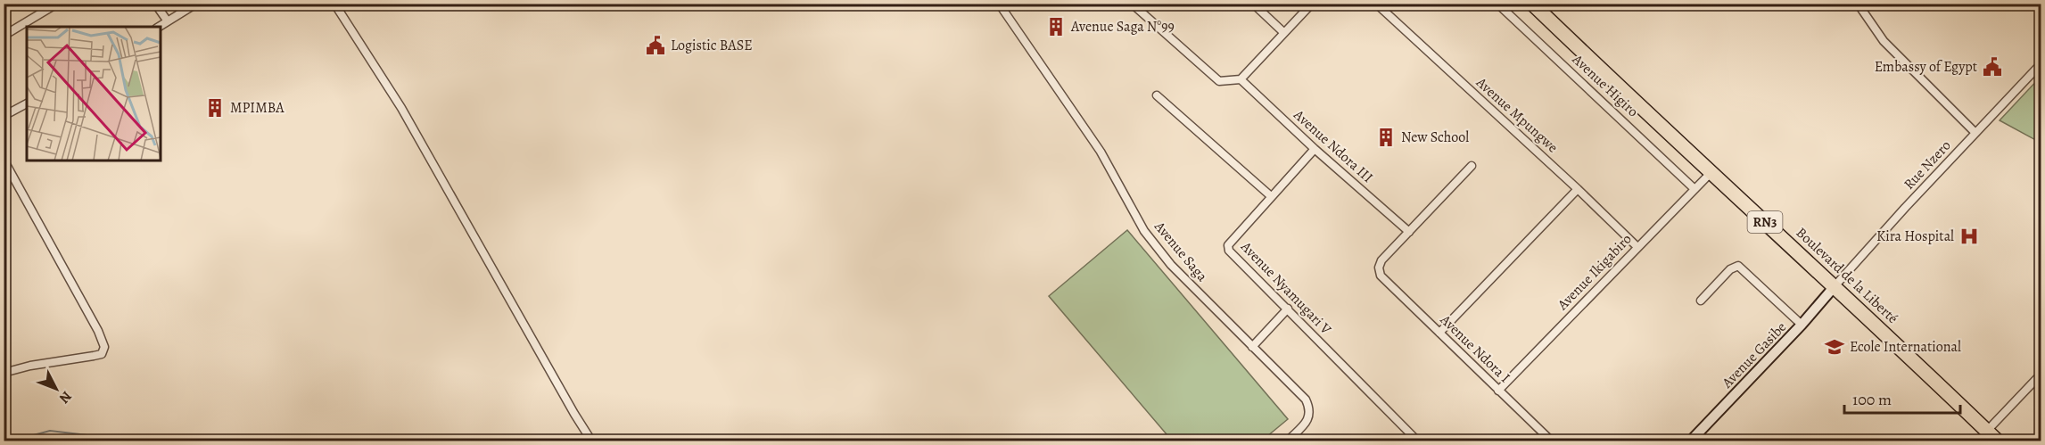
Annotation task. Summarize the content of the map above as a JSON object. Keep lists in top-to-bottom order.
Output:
{
  "streets": {
    "highway": ["RN3", "Boulevard de la Liberté"],
    "street": [
      "Avenue Higiro",
      "Avenue Mpungwe",
      "Avenue Ndora III",
      "Rue Nzero",
      "Avenue Saga",
      "Avenue Ikigabiro",
      "Avenue Nyamugari V",
      "Avenue Ndora I",
      "Avenue Gasibe"
    ]
  },
  "crossings": [
    ["Avenue Higiro", "Avenue Ikigabiro"],
    ["Avenue Mpungwe", "Avenue Ikigabiro"],
    ["Avenue Ndora III", "Avenue Nyamugari V"],
    ["Avenue Ndora III", "Avenue Ndora I"],
    ["Rue Nzero", "Boulevard de la Liberté"],
    ["Rue Nzero", "Avenue Gasibe"],
    ["Avenue Ikigabiro", "Boulevard de la Liberté"],
    ["Avenue Ikigabiro", "Avenue Ndora I"],
    ["Boulevard de la Liberté", "Avenue Gasibe"]
  ],
  "places": {
    "building": ["Avenue Saga N°99", "MPIMBA", "New School"],
    "public building": ["Logistic BASE", "Embassy of Egypt"],
    "hospital": ["Kira Hospital"],
    "school or university": ["Ecole International"]
  },
  "scale_bar": "100 m",
  "north": "bottom right"
}
